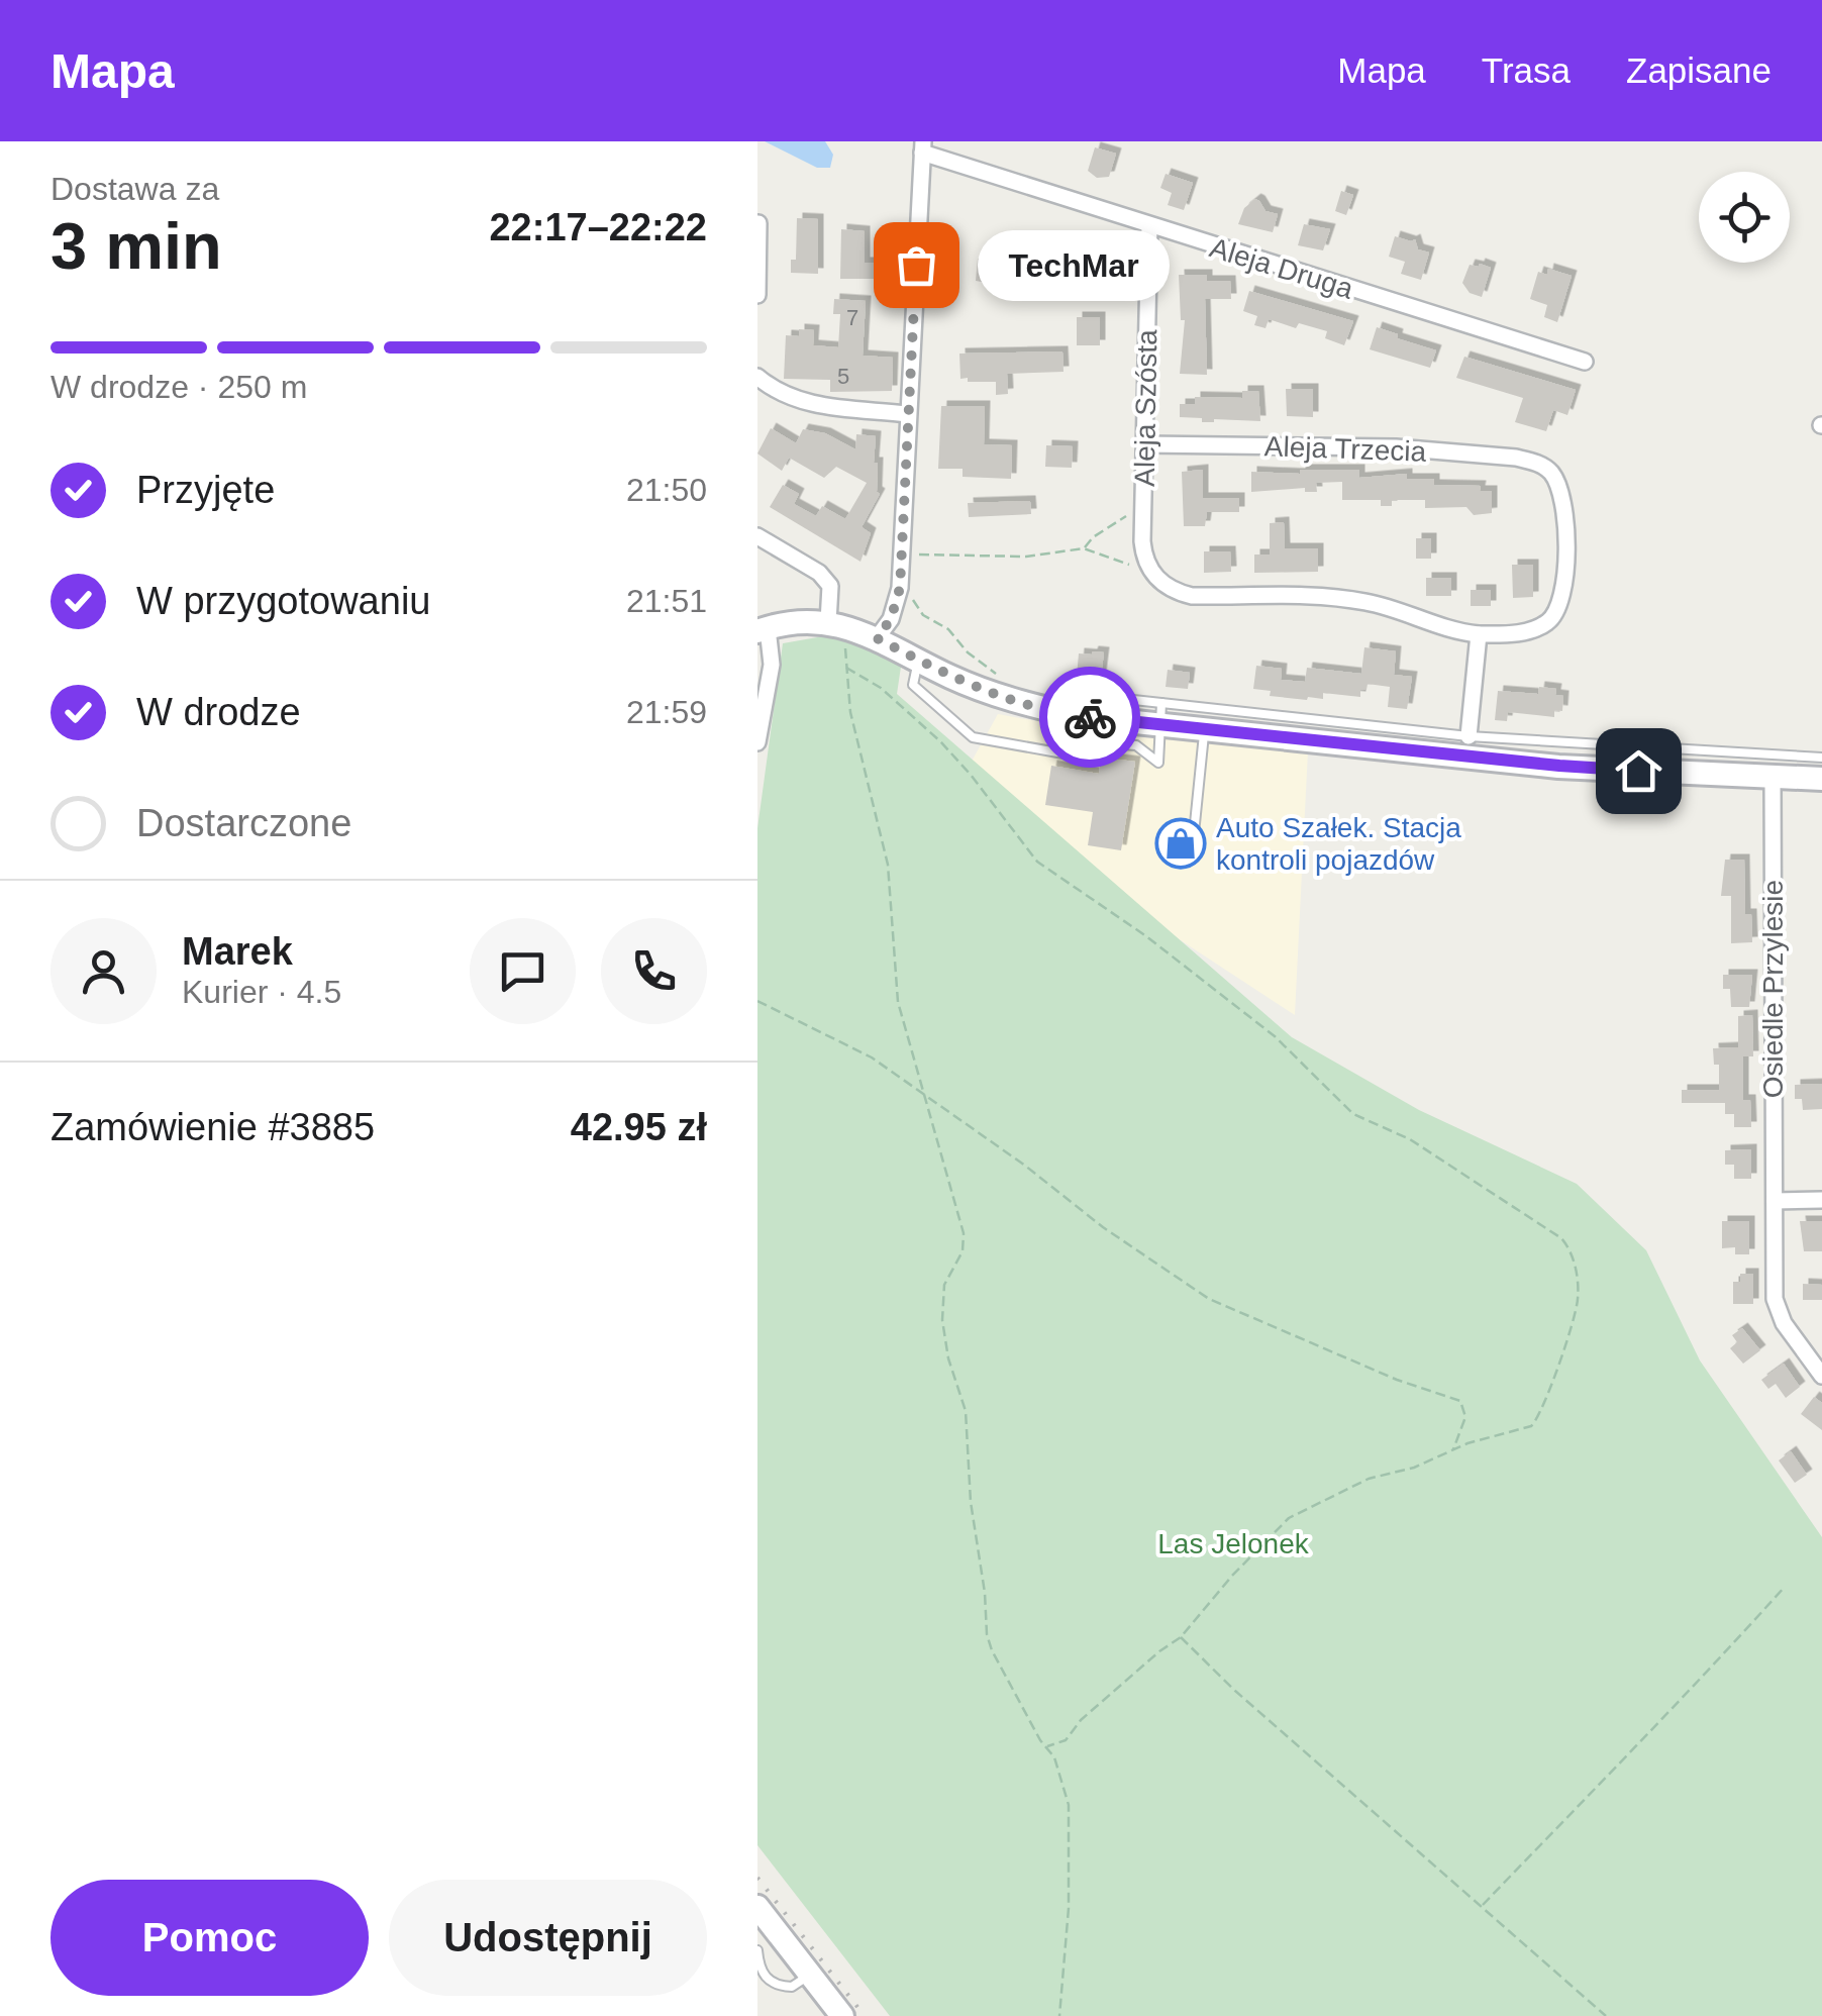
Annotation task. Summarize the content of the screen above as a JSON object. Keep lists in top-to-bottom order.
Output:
{
  "streets": {
    "street": [
      "Aleja Druga",
      "Aleja Szósta",
      "Aleja Trzecia",
      "Osiedle Przylesie"
    ]
  },
  "crossings": [
    ["Aleja Druga", "Aleja Szósta"],
    ["Aleja Szósta", "Aleja Trzecia"]
  ],
  "parks": ["Las Jelonek"],
  "places": {
    "other": ["TechMar"],
    "shop": ["Auto Szałek. Stacja kontroli pojazdów"]
  },
  "house_numbers": ["7", "5"],
  "page": {
    "header": "Mapa",
    "nav": ["Mapa", "Trasa", "Zapisane"],
    "heading": ["3 min", "Dostawa za", "22:17–22:22"],
    "panel": [
      "Marek",
      "Kurier · 4.5",
      "Zamówienie #3885",
      "42.95 zł"
    ],
    "bubble": "TechMar",
    "bar": "W drodze · 250 m",
    "list": [
      ["Przyjęte", "21:50"],
      ["W przygotowaniu", "21:51"],
      ["W drodze", "21:59"],
      "Dostarczone"
    ],
    "buttons": ["Pomoc", "Udostępnij"]
  }
}
